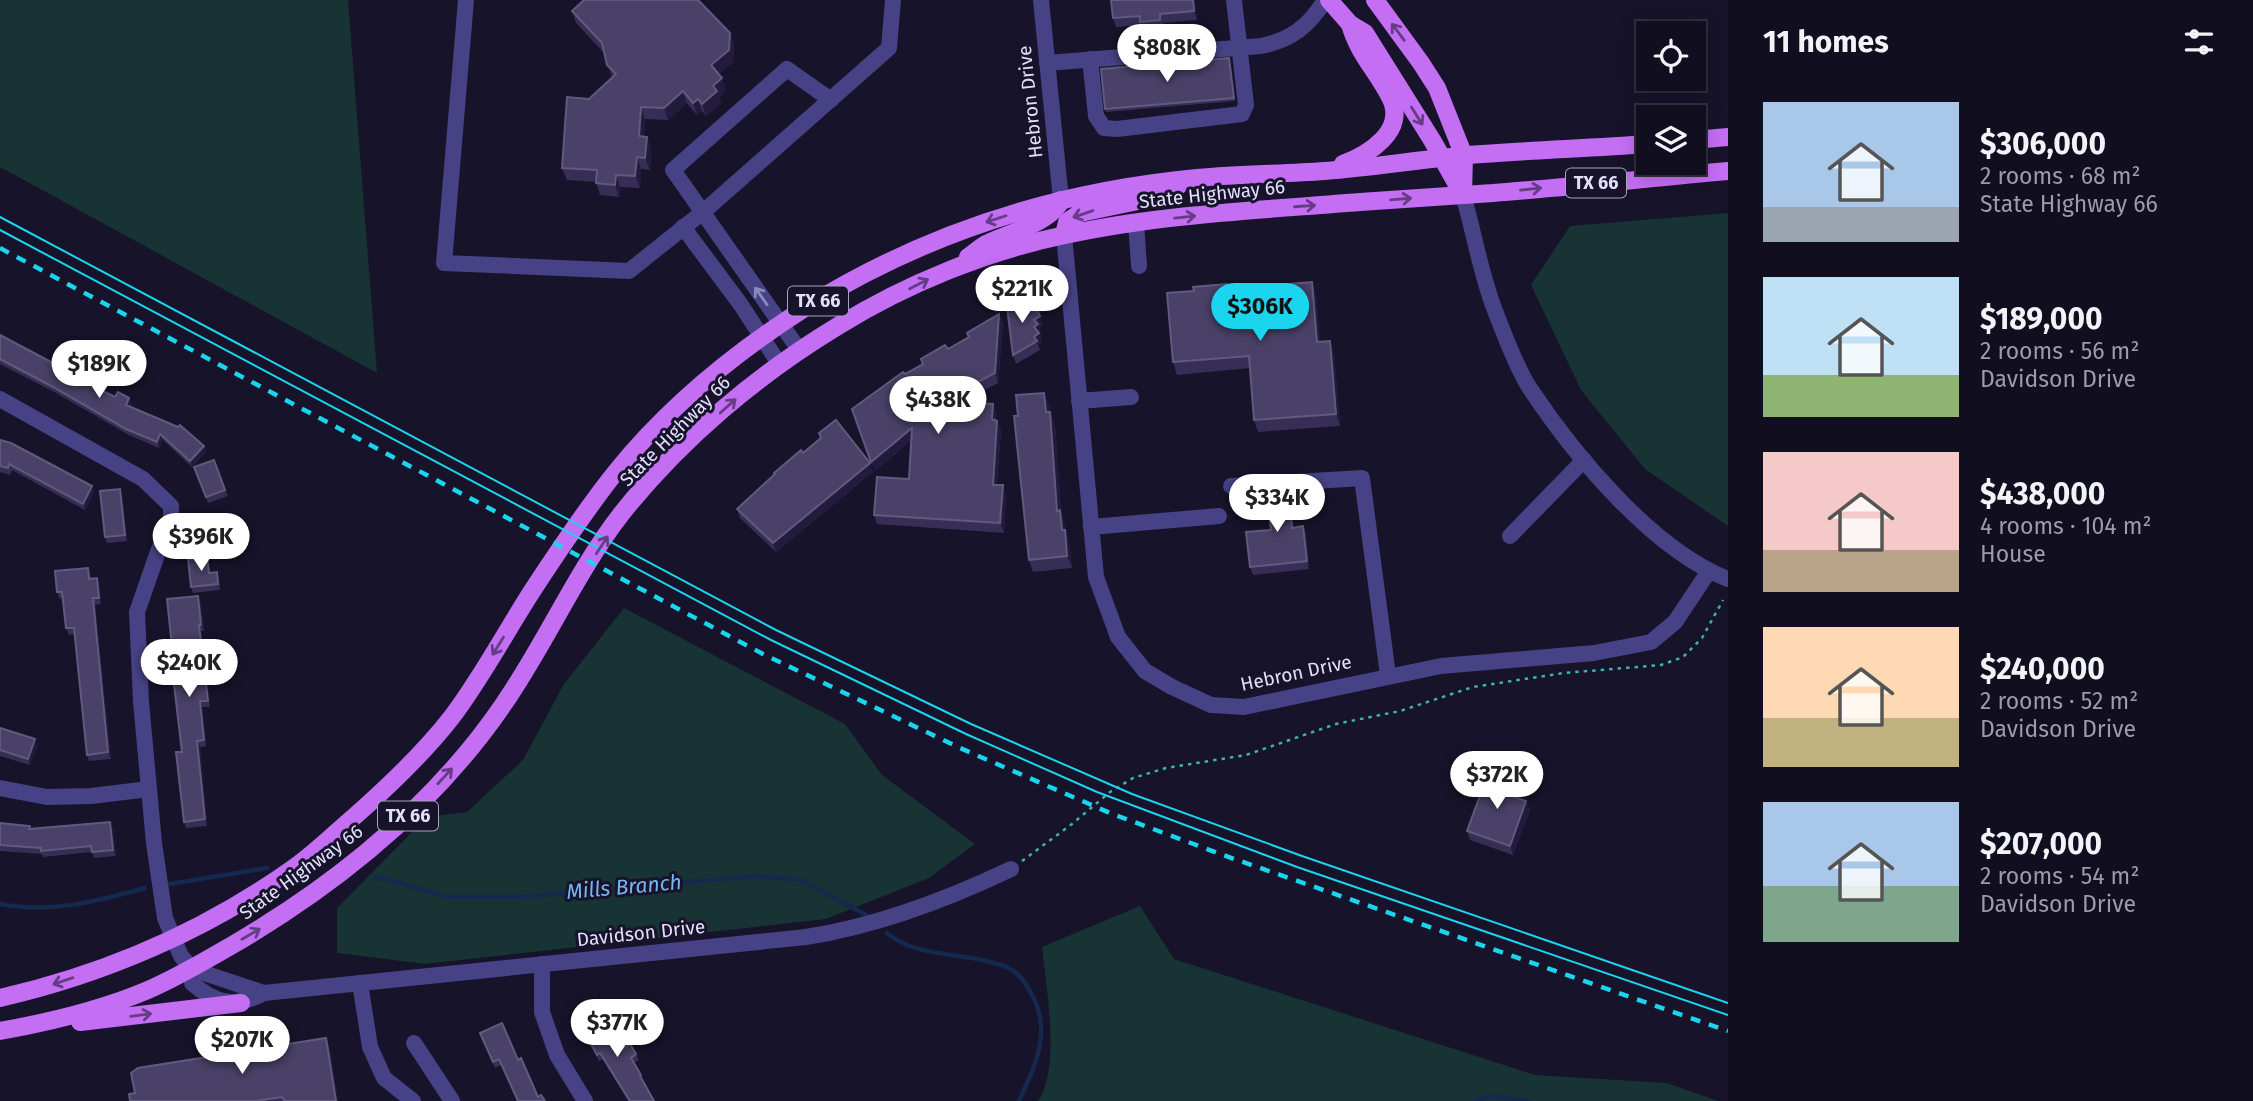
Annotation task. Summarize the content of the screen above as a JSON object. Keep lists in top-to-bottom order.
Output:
{
  "streets": {
    "main road": ["TX 66", "State Highway 66"],
    "street": ["Hebron Drive", "Davidson Drive"]
  },
  "crossings": [
    ["Hebron Drive", "State Highway 66"],
    ["State Highway 66", "Davidson Drive"]
  ],
  "water": ["Mills Branch"],
  "page": {
    "heading": "11 homes",
    "price": [
      "$808K",
      "$221K",
      "$306K",
      "$189K",
      "$438K",
      "$334K",
      "$396K",
      "$240K",
      "$372K",
      "$377K",
      "$207K"
    ],
    "list": [
      {
        "name": "$306,000",
        "note": "2 rooms · 68 m² · State Highway 66"
      },
      {
        "name": "$189,000",
        "note": "2 rooms · 56 m² · Davidson Drive"
      },
      {
        "name": "$438,000",
        "note": "4 rooms · 104 m² · House"
      },
      {
        "name": "$240,000",
        "note": "2 rooms · 52 m² · Davidson Drive"
      },
      {
        "name": "$207,000",
        "note": "2 rooms · 54 m² · Davidson Drive"
      }
    ]
  }
}
